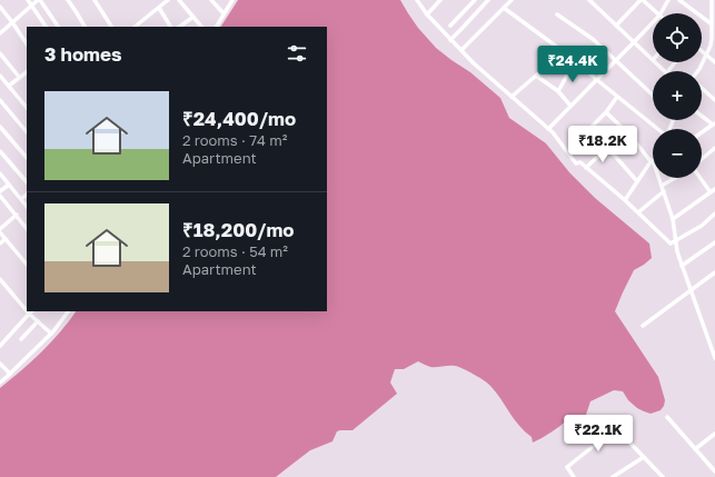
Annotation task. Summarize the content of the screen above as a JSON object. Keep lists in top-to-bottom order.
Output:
{
  "page": {
    "map_buttons": ["+", "−"],
    "heading": "3 homes",
    "price": ["₹24.4K", "₹18.2K", "₹22.1K"],
    "list": [
      {
        "name": "₹24,400/mo",
        "note": "2 rooms · 74 m² · Apartment"
      },
      {
        "name": "₹18,200/mo",
        "note": "2 rooms · 54 m² · Apartment"
      }
    ]
  }
}
